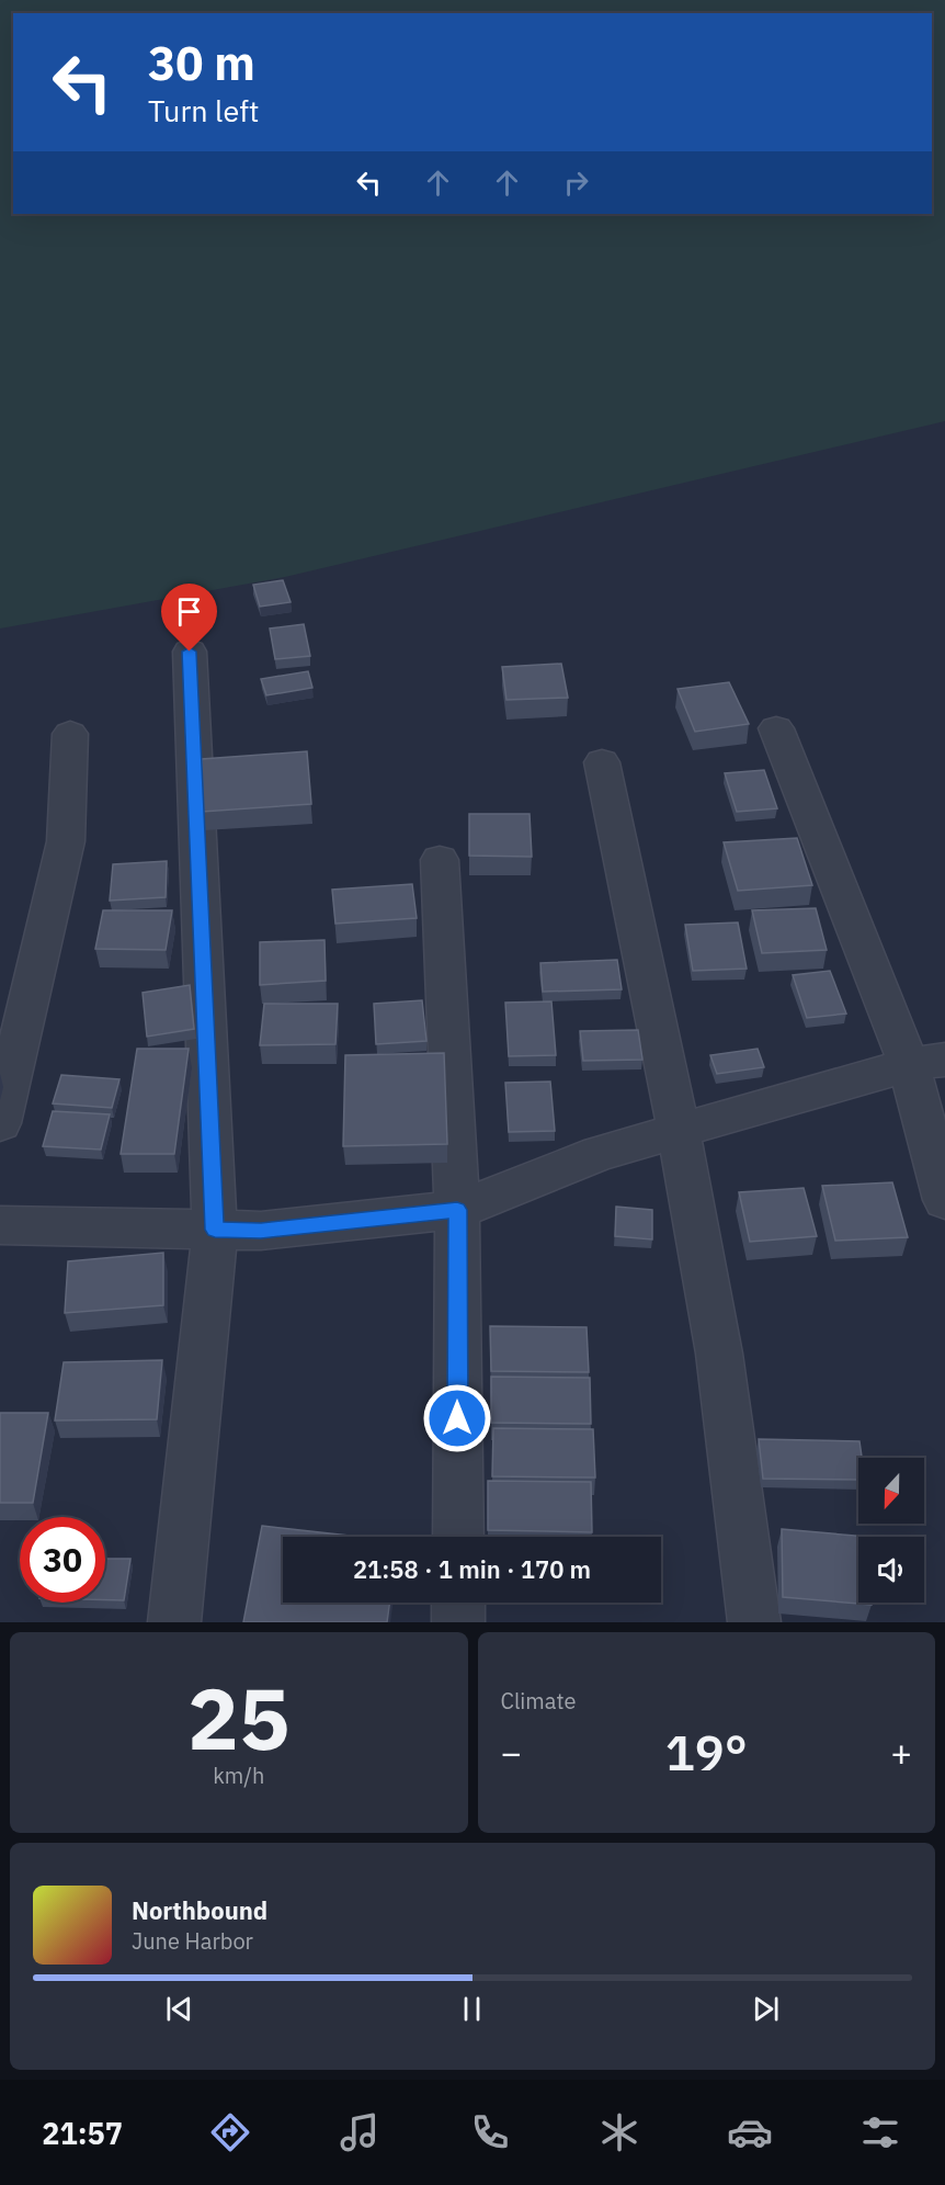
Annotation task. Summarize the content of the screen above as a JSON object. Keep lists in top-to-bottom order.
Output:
{
  "north": "bottom",
  "page": {
    "turn": ["30 m", "Turn left"],
    "limit": "30",
    "trip": "21:58 · 1 min · 170 m",
    "tile": [
      ["25", "km/h"],
      "Climate"
    ],
    "heat": ["−", "19°", "+"],
    "song": ["Northbound", "June Harbor"],
    "tabs": "21:57"
  }
}
